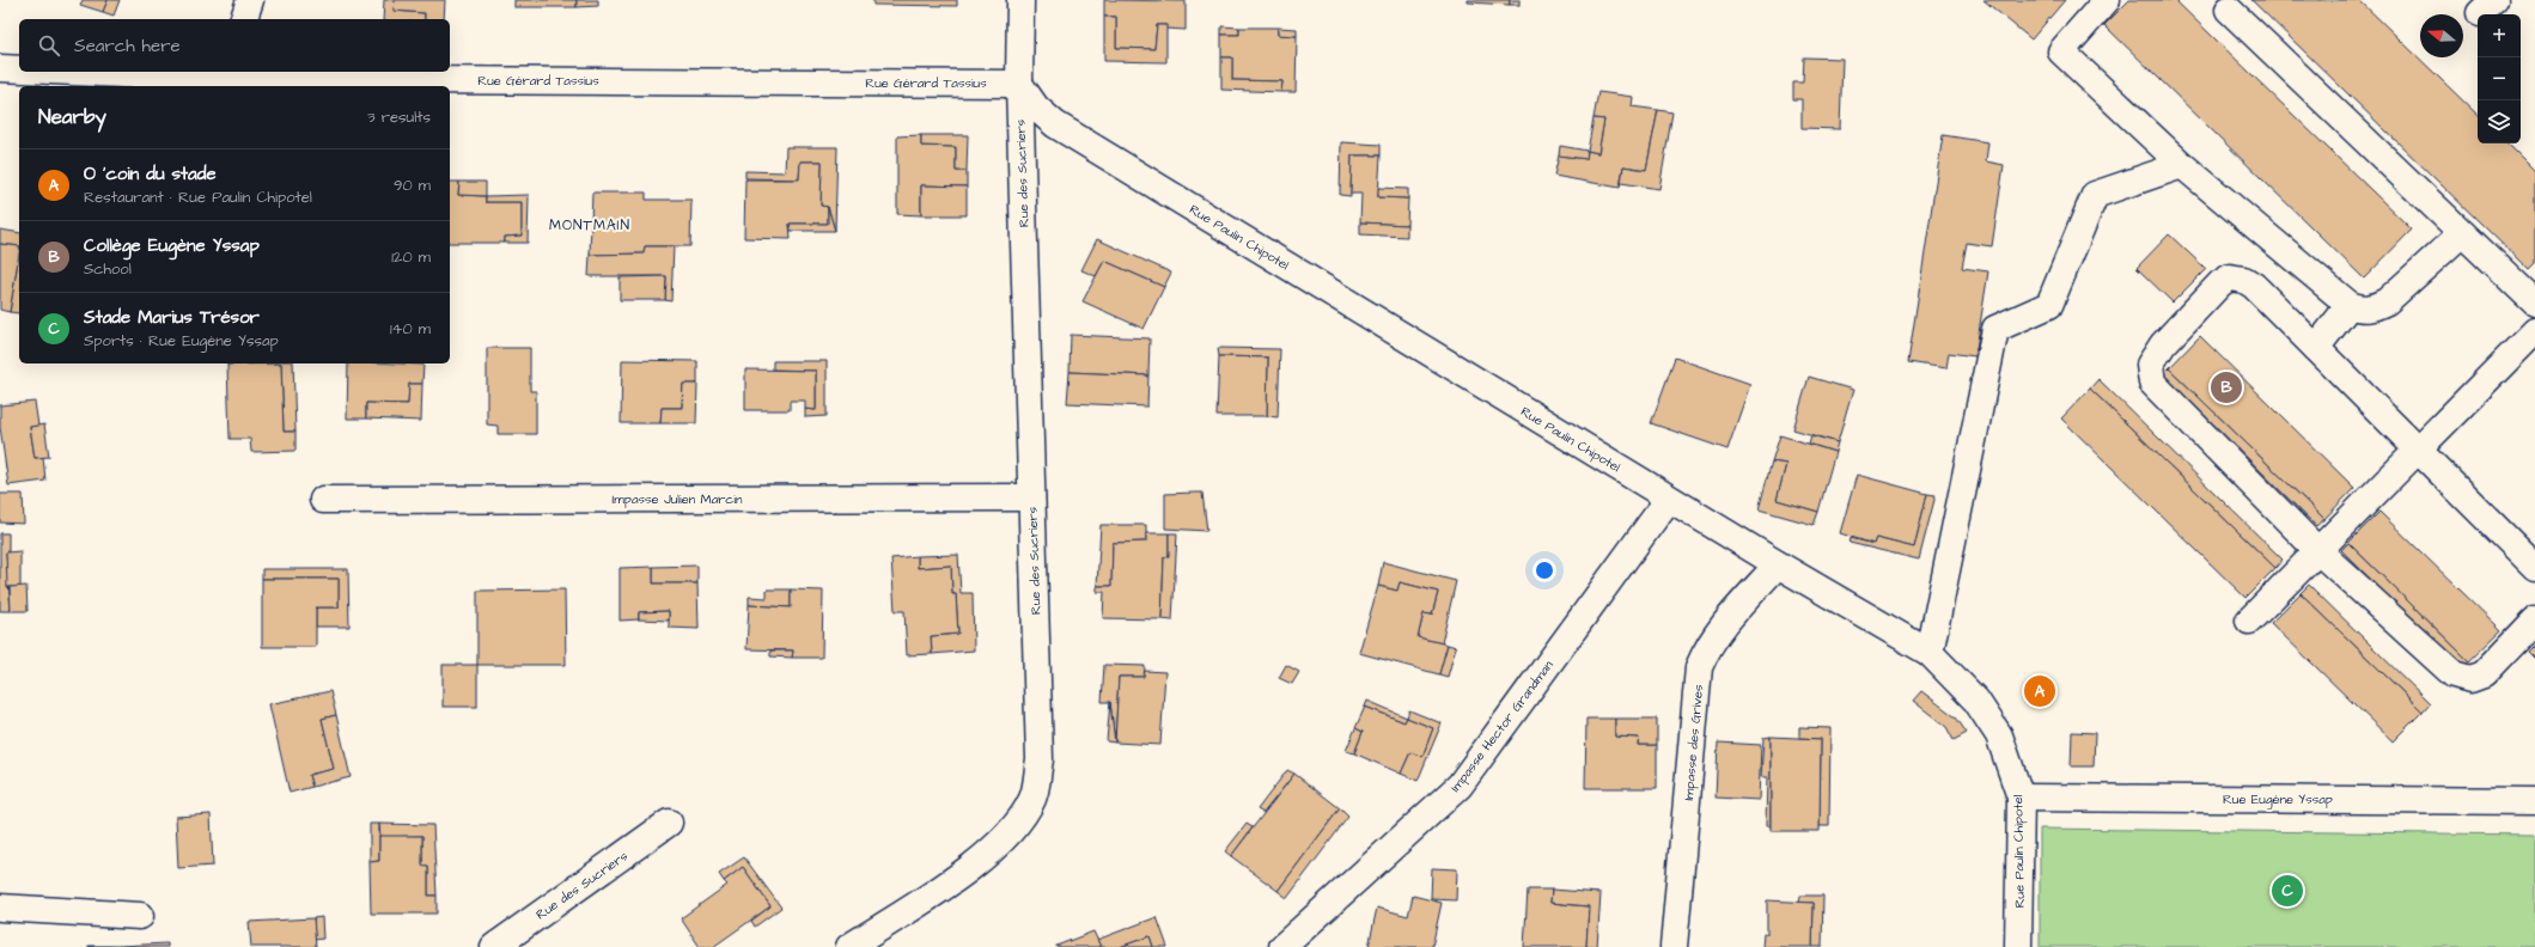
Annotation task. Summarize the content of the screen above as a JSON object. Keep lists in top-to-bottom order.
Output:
{
  "streets": {
    "street": [
      "Rue Gérard Tassius",
      "Rue des Sucriers",
      "Rue Paulin Chipotel",
      "Impasse Julien Marcin",
      "Impasse Hector Grandman",
      "Impasse des Grives",
      "Rue Eugène Yssap"
    ]
  },
  "crossings": [
    ["Rue Gérard Tassius", "Rue des Sucriers"],
    ["Rue Gérard Tassius", "Rue Paulin Chipotel"],
    ["Rue des Sucriers", "Rue Paulin Chipotel"],
    ["Rue des Sucriers", "Impasse Julien Marcin"],
    ["Rue Paulin Chipotel", "Impasse Hector Grandman"],
    ["Rue Paulin Chipotel", "Impasse des Grives"],
    ["Rue Paulin Chipotel", "Rue Eugène Yssap"]
  ],
  "districts": ["MONTMAIN"],
  "north": "left",
  "page": {
    "map_buttons": ["+", "−"],
    "search": "Search here",
    "heading": ["Nearby", "3 results"],
    "list": [
      {
        "mark": "A",
        "name": "O 'coin du stade",
        "note": "Restaurant · Rue Paulin Chipotel",
        "value": "90 m"
      },
      {
        "mark": "B",
        "name": "Collège Eugène Yssap",
        "note": "School",
        "value": "120 m"
      },
      {
        "mark": "C",
        "name": "Stade Marius Trésor",
        "note": "Sports · Rue Eugène Yssap",
        "value": "140 m"
      }
    ],
    "pins": ["B", "A", "C"]
  }
}
